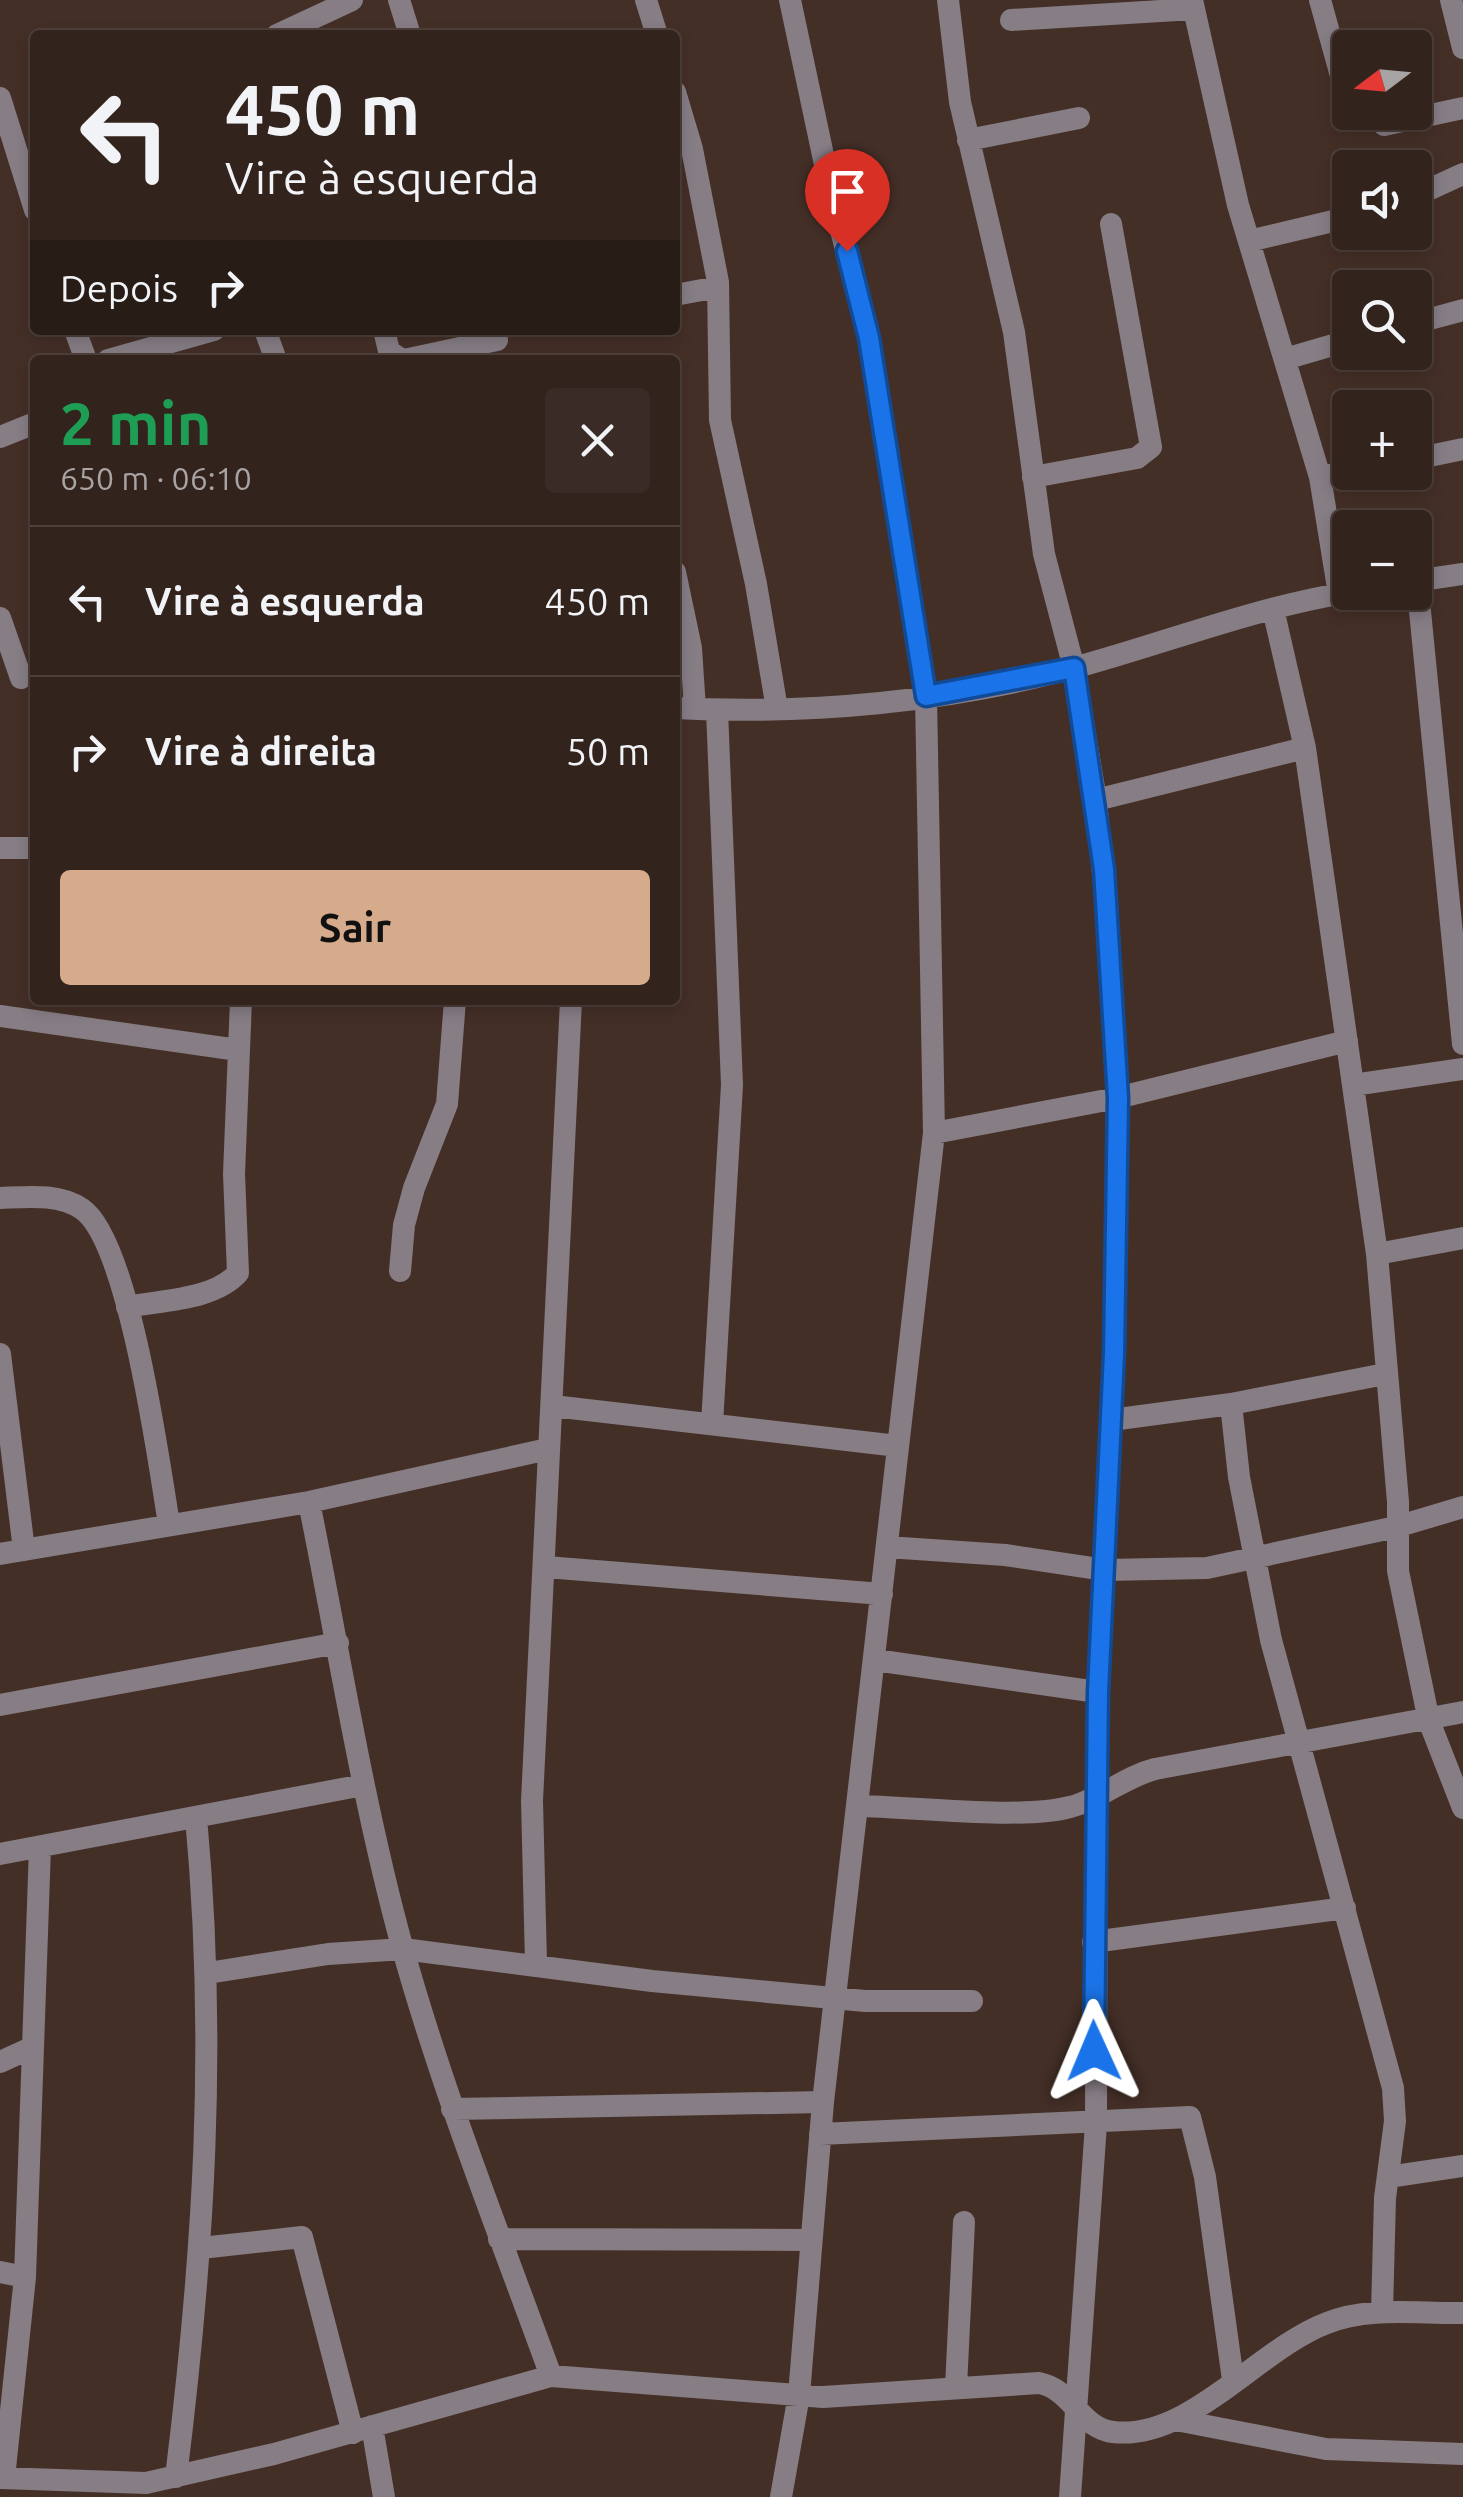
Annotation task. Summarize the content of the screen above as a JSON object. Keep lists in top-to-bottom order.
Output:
{
  "north": "left",
  "page": {
    "map_buttons": ["+", "−"],
    "turn": ["450 m", "Vire à esquerda"],
    "then": "Depois",
    "heading": ["2 min", "650 m · 06:10"],
    "list": [
      {
        "name": "Vire à esquerda",
        "value": "450 m"
      },
      {
        "name": "Vire à direita",
        "value": "50 m"
      }
    ],
    "buttons": "Sair"
  }
}
